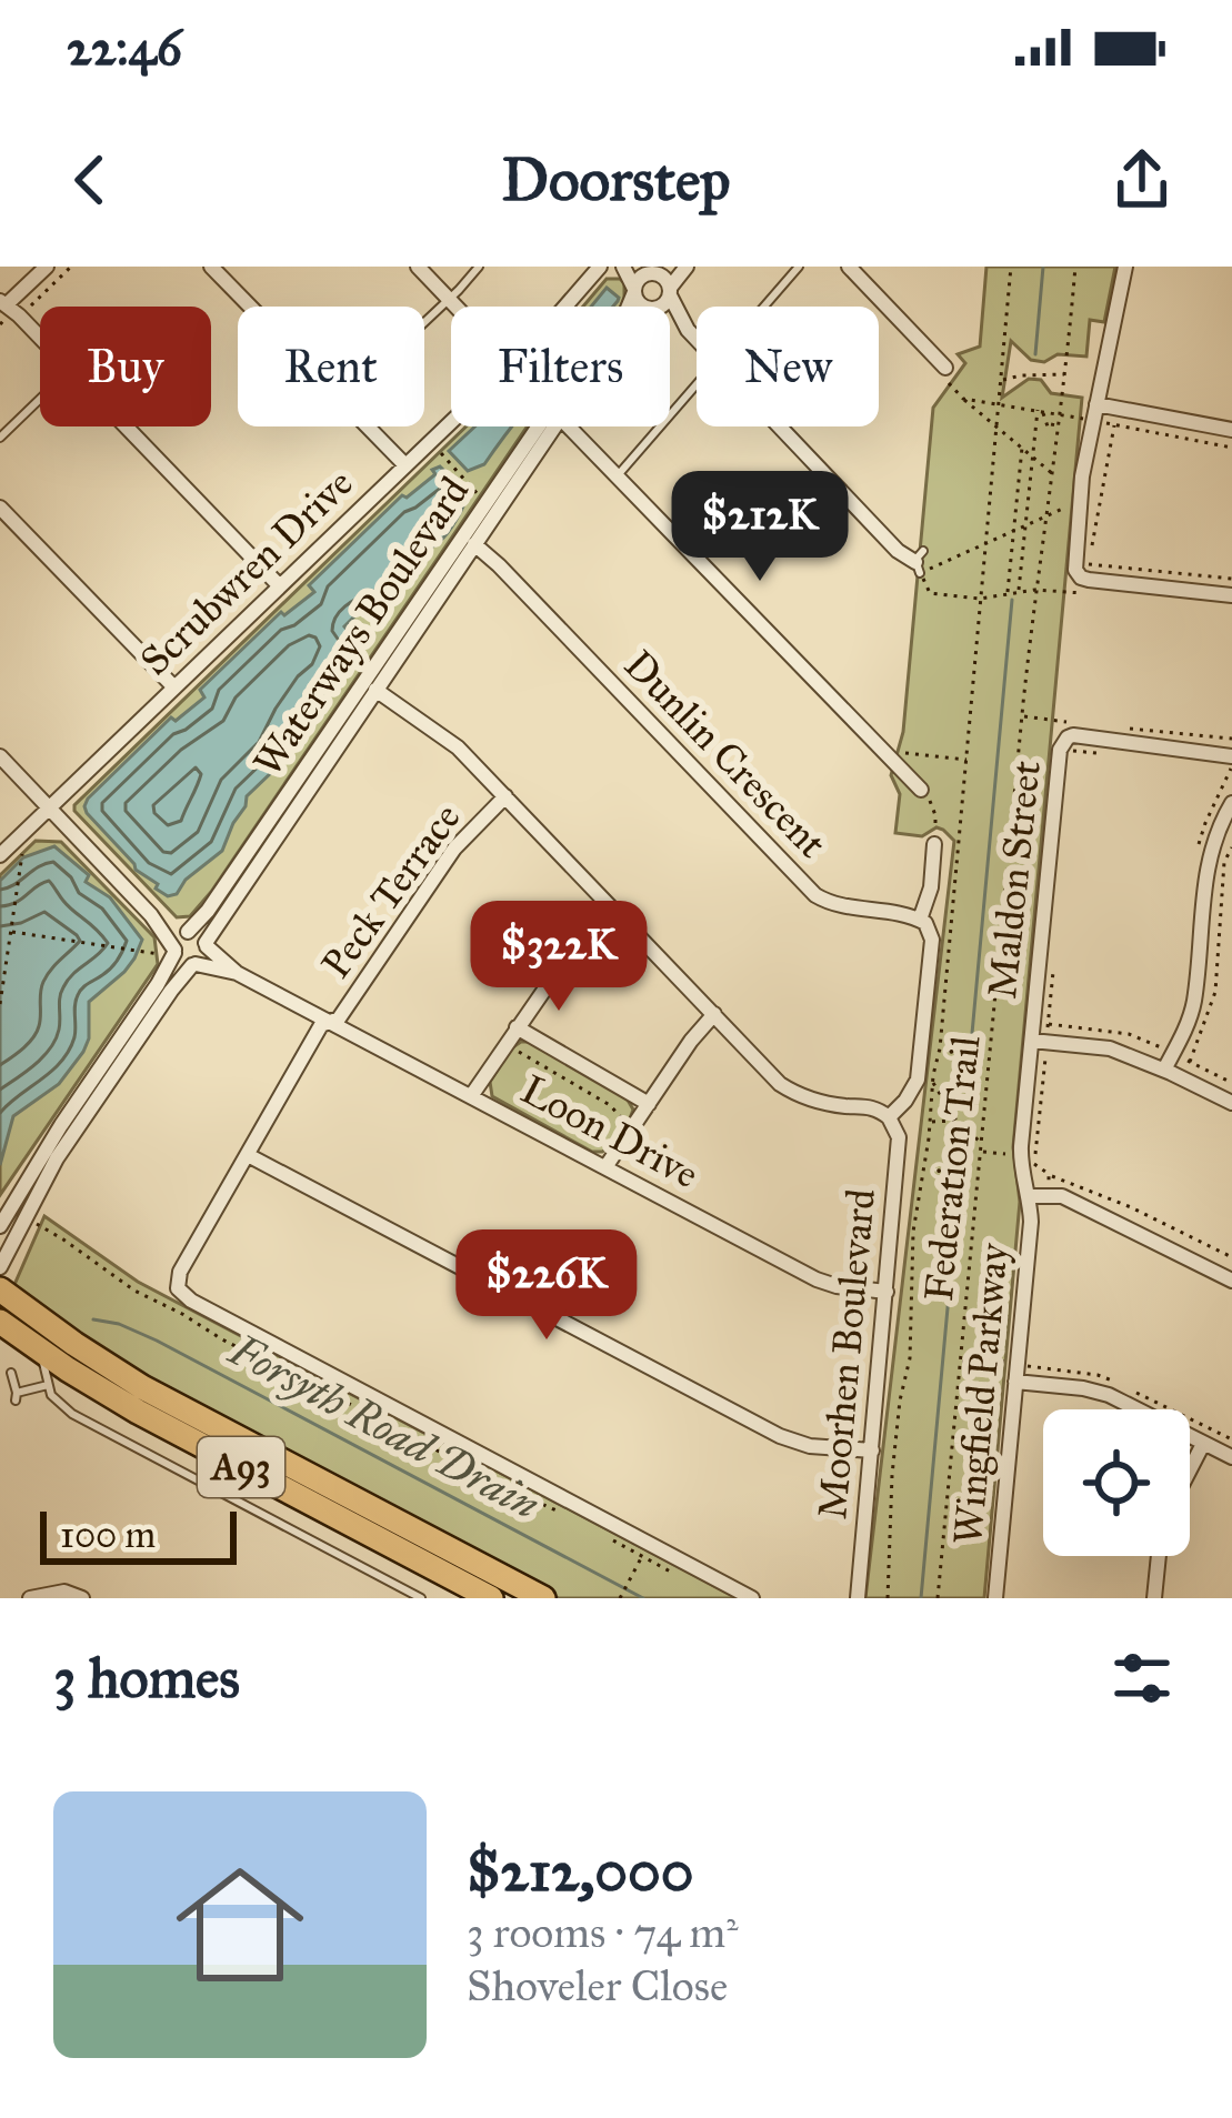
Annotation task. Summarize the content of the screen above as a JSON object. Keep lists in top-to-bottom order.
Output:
{
  "streets": {
    "highway": ["A93"],
    "street": [
      "Scrubwren Drive",
      "Waterways Boulevard",
      "Dunlin Crescent",
      "Maldon Street",
      "Peck Terrace",
      "Loon Drive",
      "Moorhen Boulevard",
      "Wingfield Parkway"
    ],
    "path": ["Federation Trail"]
  },
  "crossings": [
    ["Waterways Boulevard", "Dunlin Crescent"],
    ["Waterways Boulevard", "Loon Drive"],
    ["Maldon Street", "Wingfield Parkway"],
    ["Peck Terrace", "Loon Drive"],
    ["Loon Drive", "Moorhen Boulevard"]
  ],
  "water": ["Forsyth Road Drain"],
  "scale_bar": "100 m",
  "page": {
    "status": "22:46",
    "header": "Doorstep",
    "chip": [
      "Buy",
      "Rent",
      "Filters",
      "New"
    ],
    "price": ["$212K", "$322K", "$226K"],
    "scale": "100 m",
    "heading": "3 homes",
    "list": [
      {
        "name": "$212,000",
        "note": "3 rooms · 74 m² · Shoveler Close"
      }
    ]
  }
}
